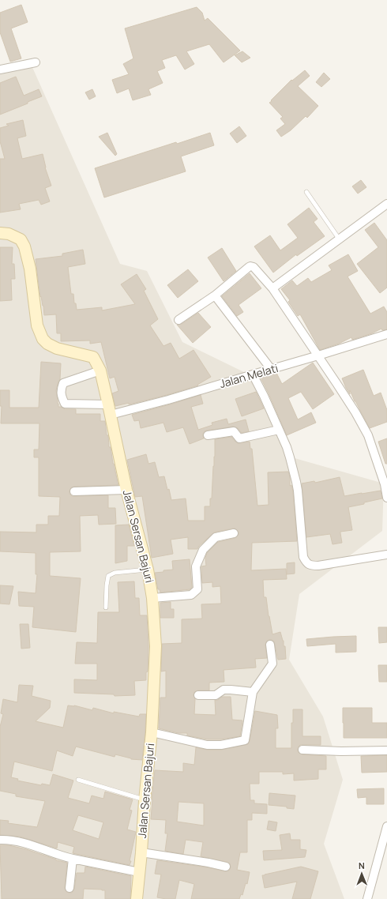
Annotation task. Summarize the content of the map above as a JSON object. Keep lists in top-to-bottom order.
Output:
{
  "streets": {
    "main road": ["Jalan Sersan Bajuri"],
    "street": ["Jalan Melati"]
  },
  "crossings": [
    ["Jalan Melati", "Jalan Sersan Bajuri"]
  ],
  "north": "top"
}
